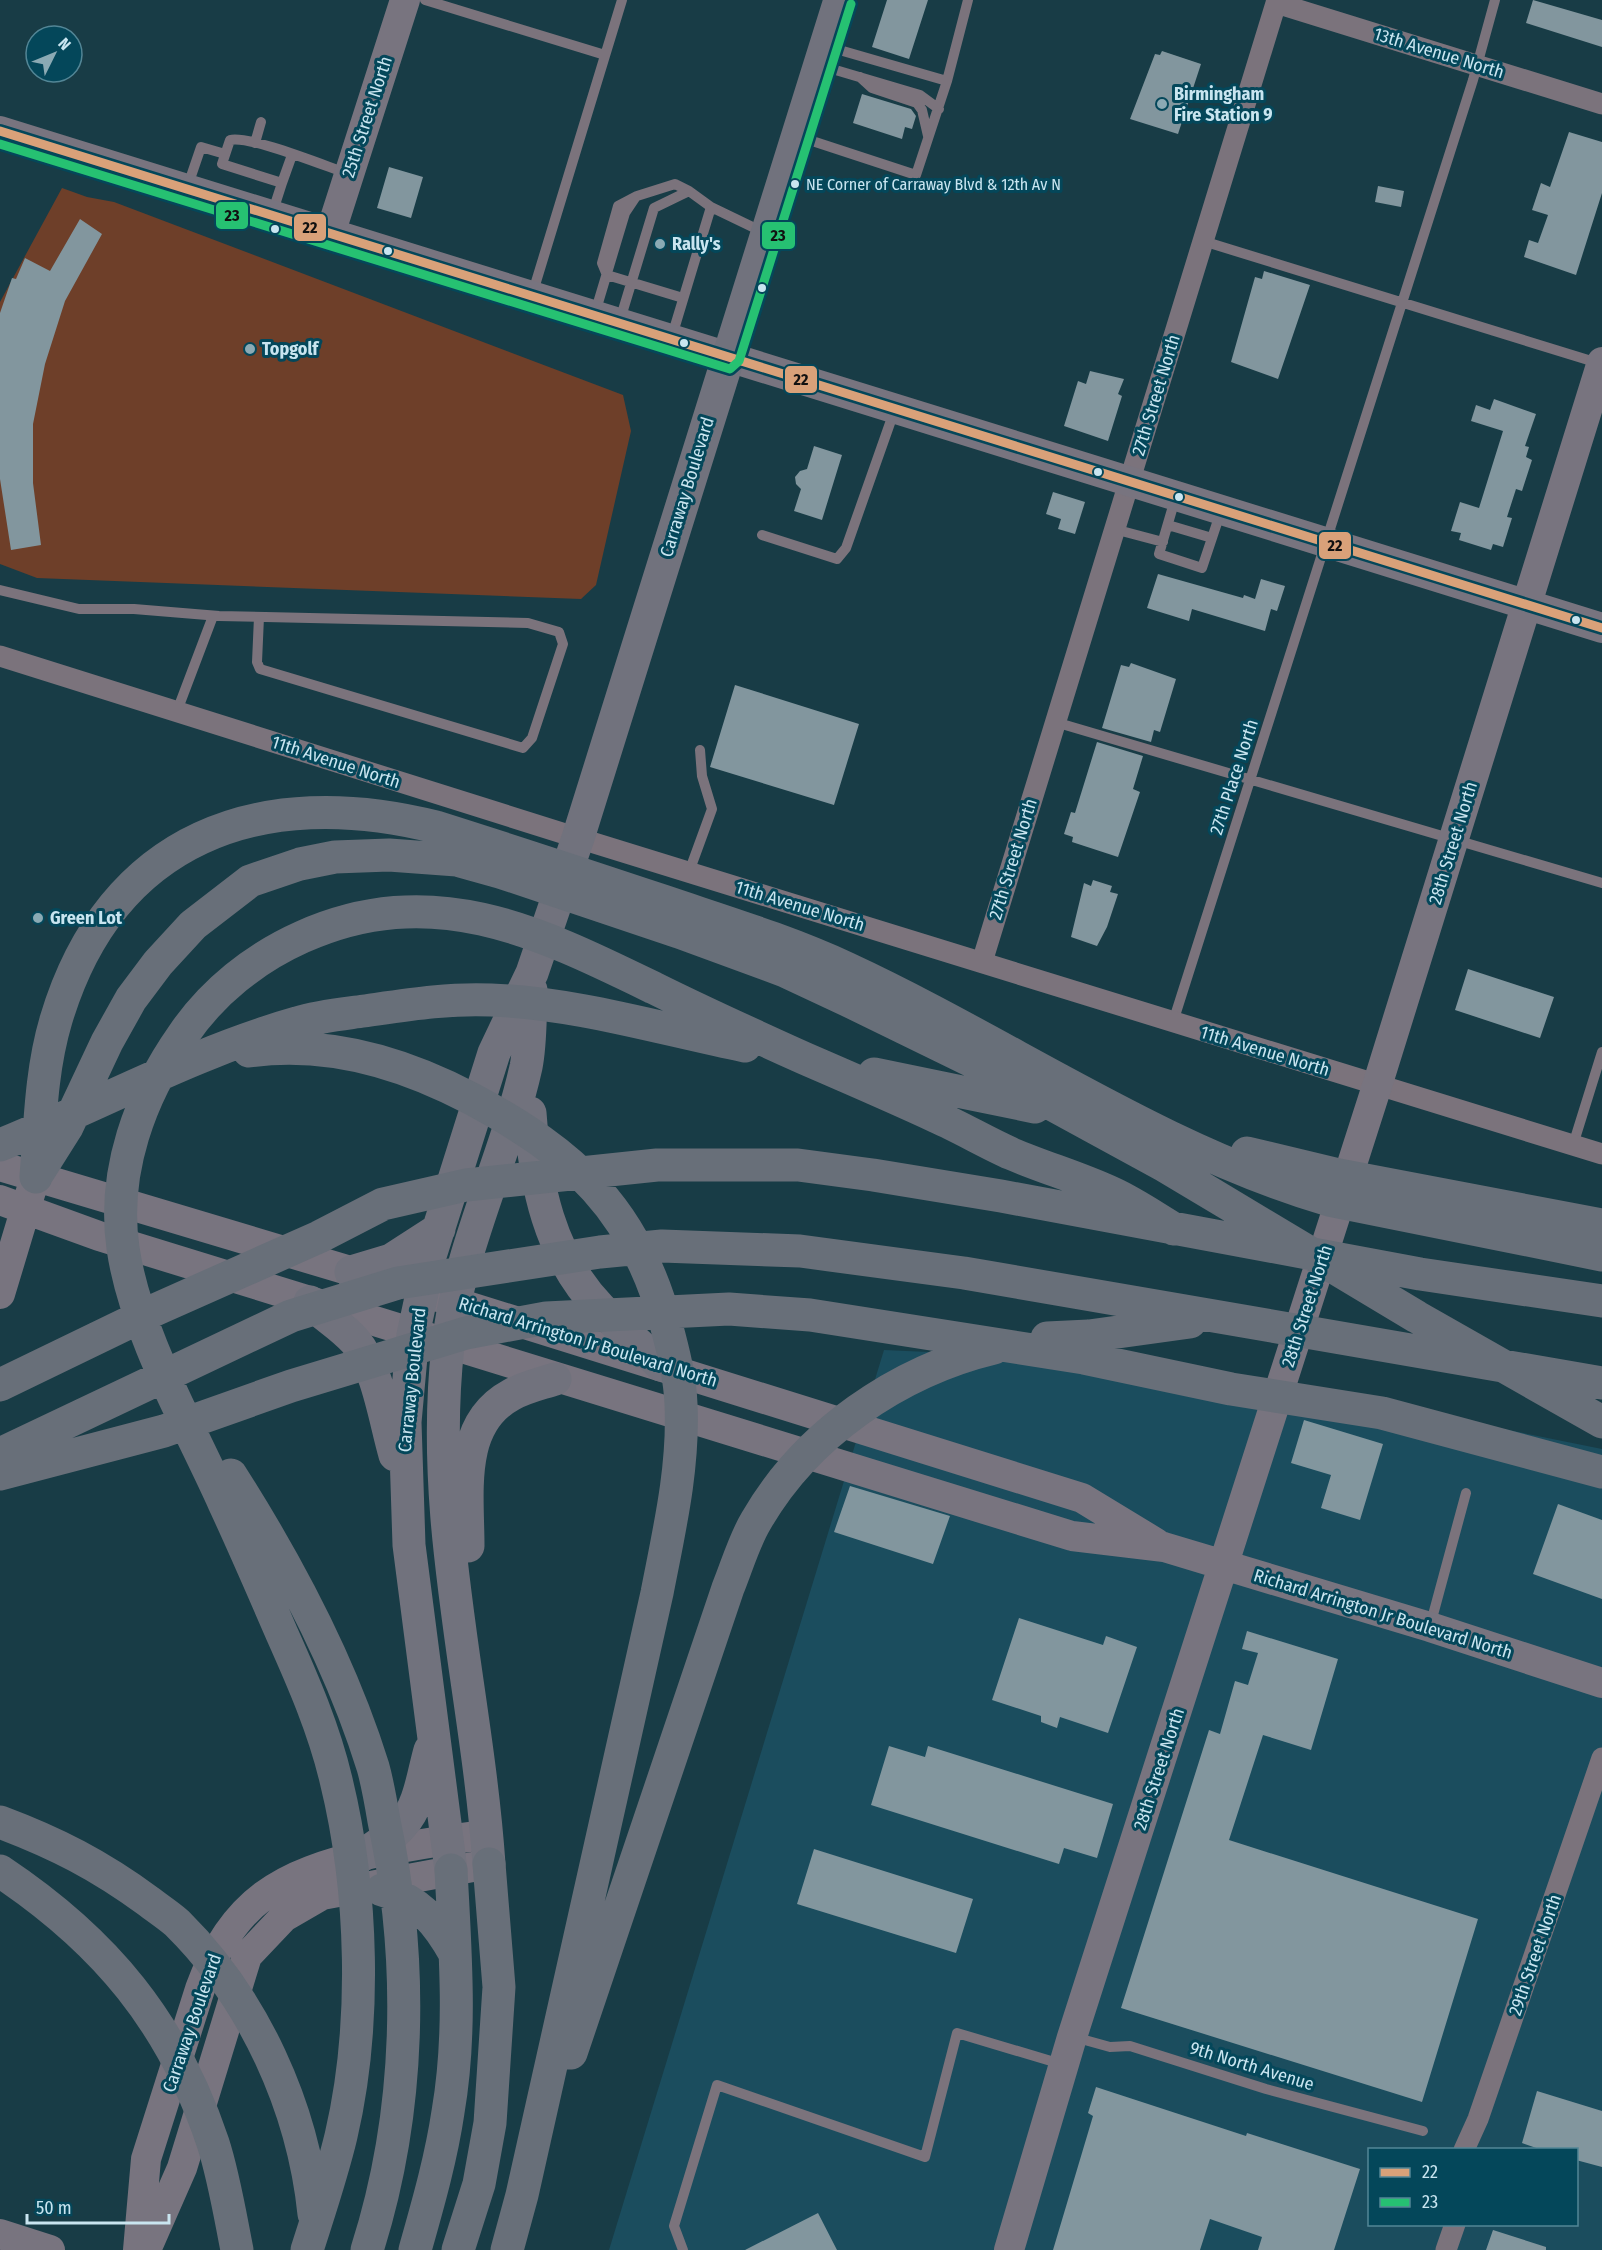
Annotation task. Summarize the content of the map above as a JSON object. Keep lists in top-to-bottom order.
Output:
{
  "streets": {
    "main road": ["Carraway Boulevard"],
    "street": [
      "13th Avenue North",
      "25th Street North",
      "27th Street North",
      "11th Avenue North",
      "28th Street North",
      "Richard Arrington Jr Boulevard North",
      "29th Street North"
    ],
    "lane": ["27th Place North", "9th North Avenue"]
  },
  "crossings": [
    ["13th Avenue North", "27th Street North"],
    ["13th Avenue North", "27th Place North"],
    ["27th Street North", "11th Avenue North"],
    ["Carraway Boulevard", "11th Avenue North"],
    ["Carraway Boulevard", "Richard Arrington Jr Boulevard North"],
    ["11th Avenue North", "27th Place North"],
    ["11th Avenue North", "28th Street North"],
    ["28th Street North", "Richard Arrington Jr Boulevard North"],
    ["28th Street North", "9th North Avenue"]
  ],
  "places": [
    "Birmingham Fire Station 9",
    "NE Corner of Carraway Blvd & 12th Av N",
    "Rally's",
    "Topgolf",
    "Green Lot"
  ],
  "lines": ["transit line 23", "transit line 22"],
  "legend": ["22", "23"],
  "scale_bar": "50 m",
  "north": "top right"
}
